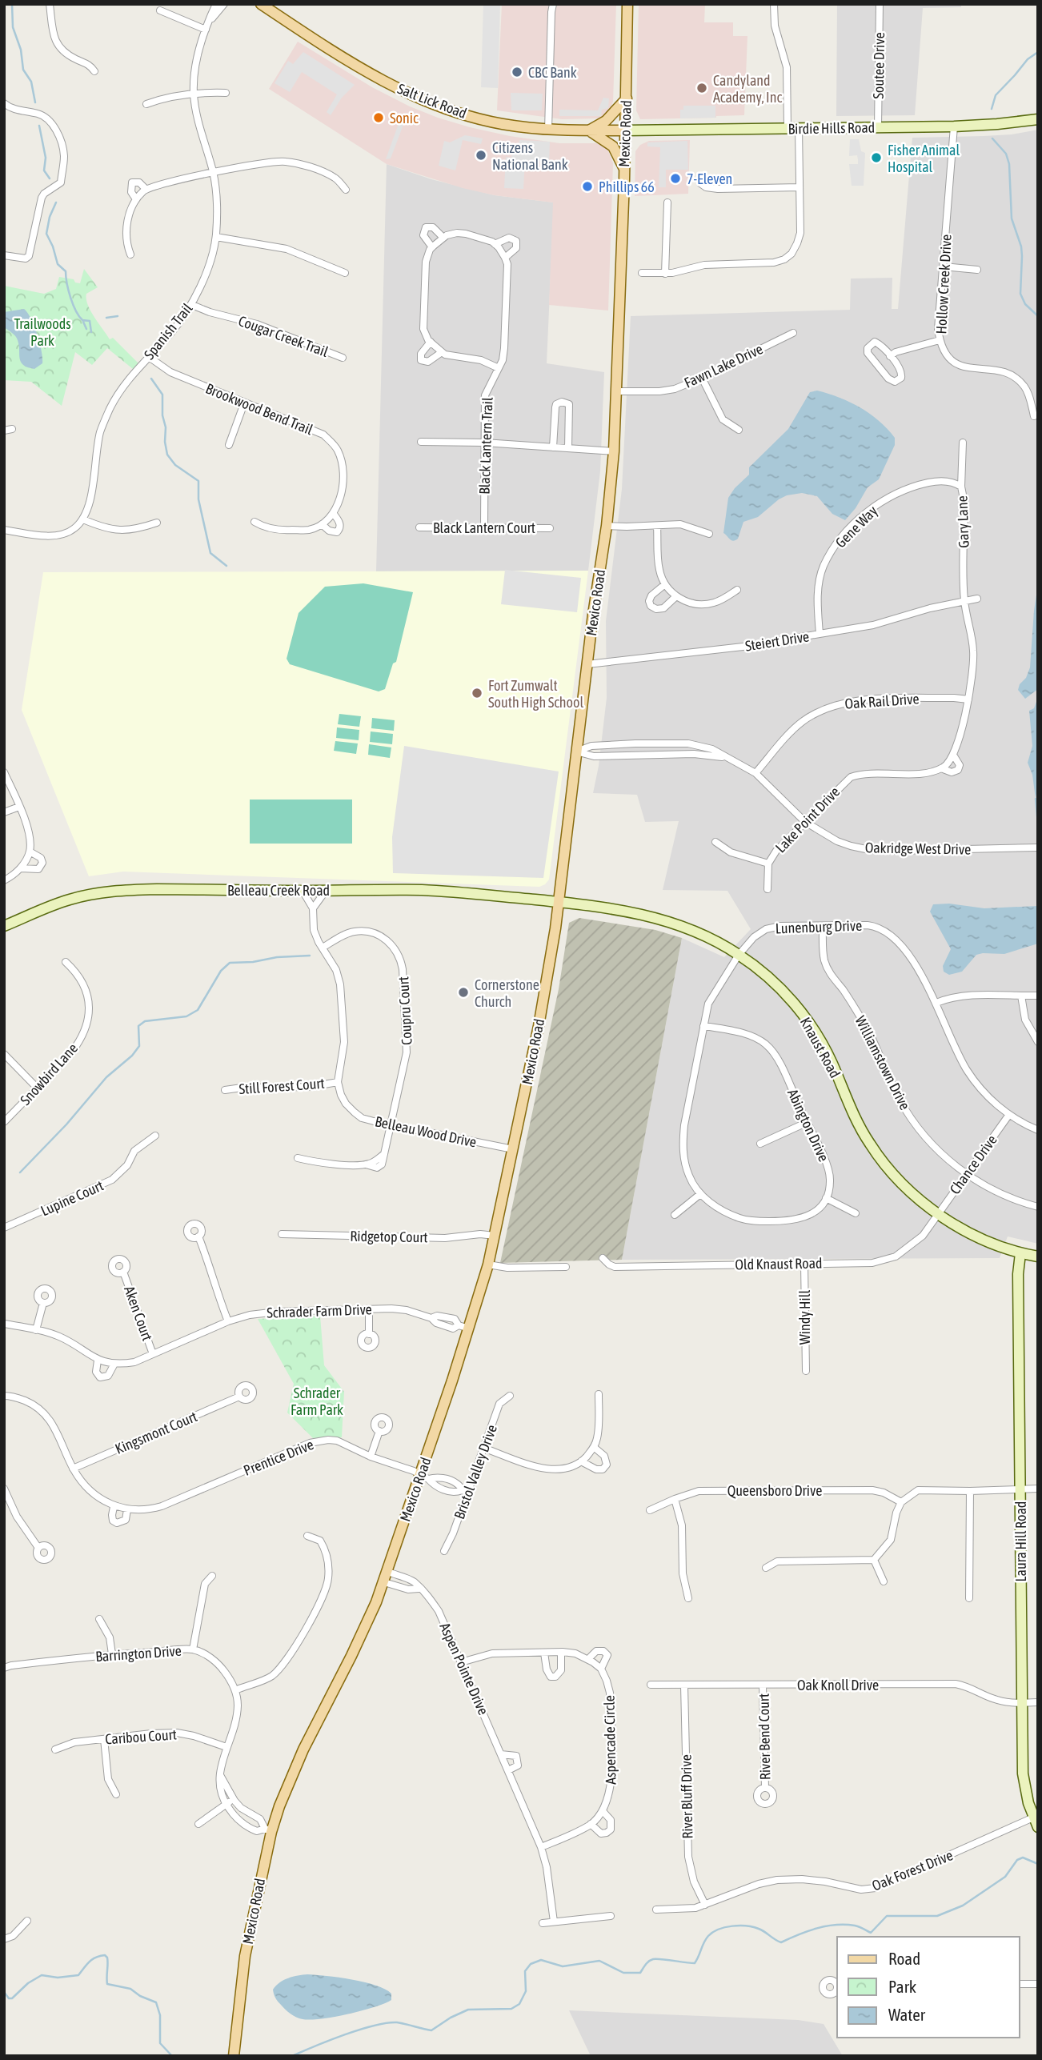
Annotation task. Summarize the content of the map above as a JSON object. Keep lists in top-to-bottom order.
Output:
{
  "streets": {
    "main road": [
      "Salt Lick Road",
      "Birdie Hills Road",
      "Mexico Road",
      "Belleau Creek Road",
      "Knaust Road",
      "Laura Hill Road"
    ],
    "street": [
      "Soutee Drive",
      "Hollow Creek Drive",
      "Spanish Trail",
      "Cougar Creek Trail",
      "Fawn Lake Drive",
      "Brookwood Bend Trail",
      "Black Lantern Trail",
      "Gary Lane",
      "Gene Way",
      "Black Lantern Court",
      "Steiert Drive",
      "Oak Rail Drive",
      "Lake Point Drive",
      "Oakridge West Drive",
      "Lunenburg Drive",
      "Coupru Court",
      "Williamstown Drive",
      "Snowbird Lane",
      "Still Forest Court",
      "Abington Drive",
      "Belleau Wood Drive",
      "Chance Drive",
      "Lupine Court",
      "Ridgetop Court",
      "Old Knaust Road",
      "Schrader Farm Drive",
      "Aken Court",
      "Windy Hill",
      "Kingsmont Court",
      "Prentice Drive",
      "Bristol Valley Drive",
      "Queensboro Drive",
      "Barrington Drive",
      "Aspen Pointe Drive",
      "Oak Knoll Drive",
      "Caribou Court",
      "River Bend Court",
      "Aspencade Circle",
      "River Bluff Drive",
      "Oak Forest Drive"
    ]
  },
  "crossings": [
    ["Soutee Drive", "Birdie Hills Road"],
    ["Salt Lick Road", "Birdie Hills Road"],
    ["Salt Lick Road", "Mexico Road"],
    ["Birdie Hills Road", "Mexico Road"],
    ["Birdie Hills Road", "Hollow Creek Drive"],
    ["Mexico Road", "Fawn Lake Drive"],
    ["Mexico Road", "Steiert Drive"],
    ["Mexico Road", "Oakridge West Drive"],
    ["Mexico Road", "Belleau Creek Road"],
    ["Mexico Road", "Knaust Road"],
    ["Mexico Road", "Belleau Wood Drive"],
    ["Mexico Road", "Ridgetop Court"],
    ["Mexico Road", "Schrader Farm Drive"],
    ["Mexico Road", "Prentice Drive"],
    ["Mexico Road", "Aspen Pointe Drive"],
    ["Spanish Trail", "Cougar Creek Trail"],
    ["Spanish Trail", "Brookwood Bend Trail"],
    ["Black Lantern Trail", "Black Lantern Court"],
    ["Gary Lane", "Gene Way"],
    ["Gary Lane", "Steiert Drive"],
    ["Gary Lane", "Lake Point Drive"],
    ["Gene Way", "Steiert Drive"],
    ["Steiert Drive", "Lake Point Drive"],
    ["Oak Rail Drive", "Lake Point Drive"],
    ["Oak Rail Drive", "Oakridge West Drive"],
    ["Lake Point Drive", "Oakridge West Drive"],
    ["Belleau Creek Road", "Knaust Road"],
    ["Lunenburg Drive", "Knaust Road"],
    ["Lunenburg Drive", "Williamstown Drive"],
    ["Lunenburg Drive", "Chance Drive"],
    ["Coupru Court", "Belleau Wood Drive"],
    ["Knaust Road", "Chance Drive"],
    ["Knaust Road", "Old Knaust Road"],
    ["Knaust Road", "Laura Hill Road"],
    ["Williamstown Drive", "Chance Drive"],
    ["Still Forest Court", "Belleau Wood Drive"],
    ["Chance Drive", "Old Knaust Road"],
    ["Old Knaust Road", "Windy Hill"],
    ["Schrader Farm Drive", "Aken Court"],
    ["Kingsmont Court", "Prentice Drive"],
    ["Prentice Drive", "Bristol Valley Drive"],
    ["Laura Hill Road", "Oak Knoll Drive"],
    ["Laura Hill Road", "Oak Forest Drive"],
    ["Aspen Pointe Drive", "Aspencade Circle"],
    ["Oak Knoll Drive", "River Bend Court"],
    ["Oak Knoll Drive", "River Bluff Drive"],
    ["River Bluff Drive", "Oak Forest Drive"]
  ],
  "parks": ["Trailwoods Park", "Schrader Farm Park"],
  "places": [
    "CBC Bank",
    "Candyland Academy, Inc",
    "Sonic",
    "Citizens National Bank",
    "Fisher Animal Hospital",
    "7-Eleven",
    "Phillips 66",
    "Fort Zumwalt South High School",
    "Cornerstone Church"
  ],
  "legend": ["Road", "Park", "Water"]
}
